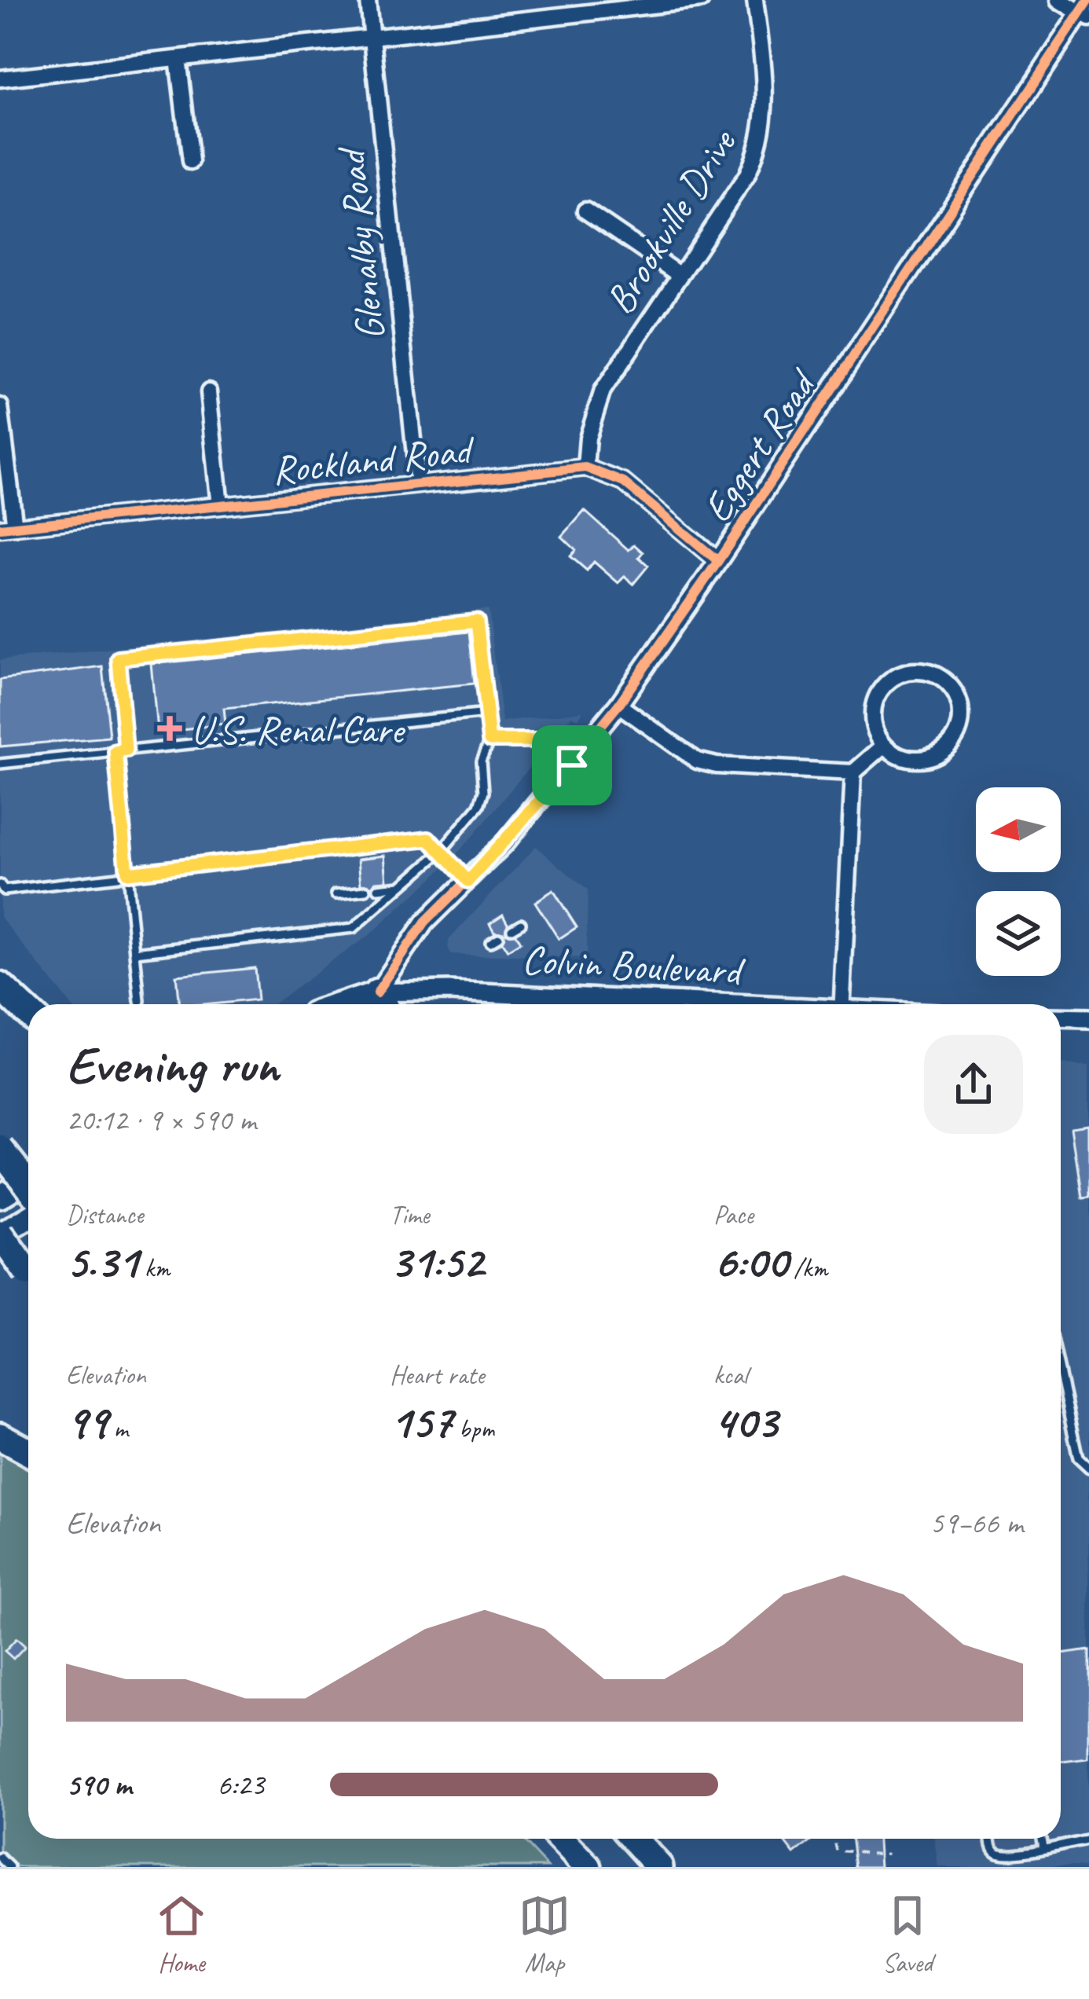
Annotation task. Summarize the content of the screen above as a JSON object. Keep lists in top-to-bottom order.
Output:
{
  "streets": {
    "street": [
      "Brookville Drive",
      "Glenalby Road",
      "Eggert Road",
      "Rockland Road",
      "Colvin Boulevard"
    ]
  },
  "crossings": [
    ["Brookville Drive", "Rockland Road"],
    ["Glenalby Road", "Rockland Road"],
    ["Eggert Road", "Rockland Road"],
    ["Eggert Road", "Colvin Boulevard"]
  ],
  "places": {
    "health": ["U.S. Renal Care"]
  },
  "north": "left",
  "page": {
    "heading": ["Evening run", "20:12 · 9 × 590 m"],
    "stats": [
      ["Distance", "5.31 km"],
      ["Time", "31:52"],
      ["Pace", "6:00 /km"],
      ["Elevation", "99 m"],
      ["Heart rate", "157 bpm"],
      ["kcal", "403"]
    ],
    "chart": ["Elevation", "59–66 m"],
    "list": [
      {
        "name": "590 m",
        "note": "6:23"
      }
    ],
    "tabs": ["Home", "Map", "Saved"]
  }
}
